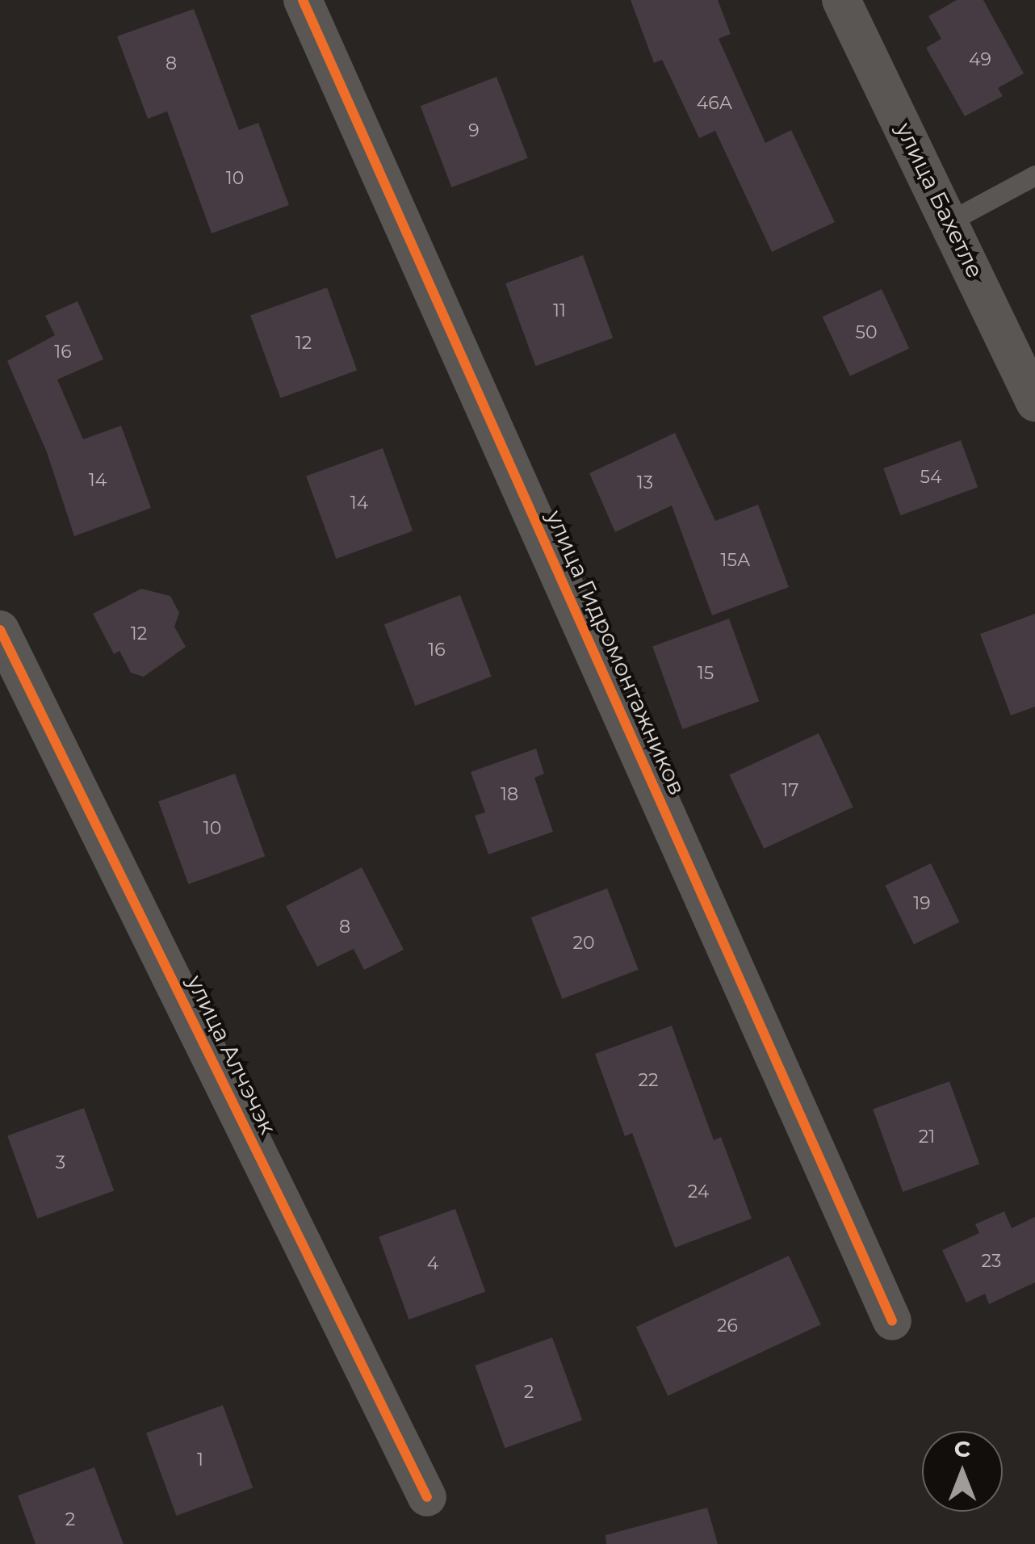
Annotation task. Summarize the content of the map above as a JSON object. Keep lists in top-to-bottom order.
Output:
{
  "streets": {
    "street": ["улица Бахетле", "улица Гидромонтажников", "улица Алчэчэк"]
  },
  "house_numbers": [
    "49",
    "8",
    "46А",
    "9",
    "10",
    "11",
    "50",
    "12",
    "16",
    "54",
    "14",
    "13",
    "14",
    "15А",
    "12",
    "16",
    "15",
    "17",
    "18",
    "10",
    "19",
    "8",
    "20",
    "22",
    "21",
    "3",
    "24",
    "23",
    "4",
    "26",
    "2",
    "1",
    "2"
  ],
  "north": "top"
}
